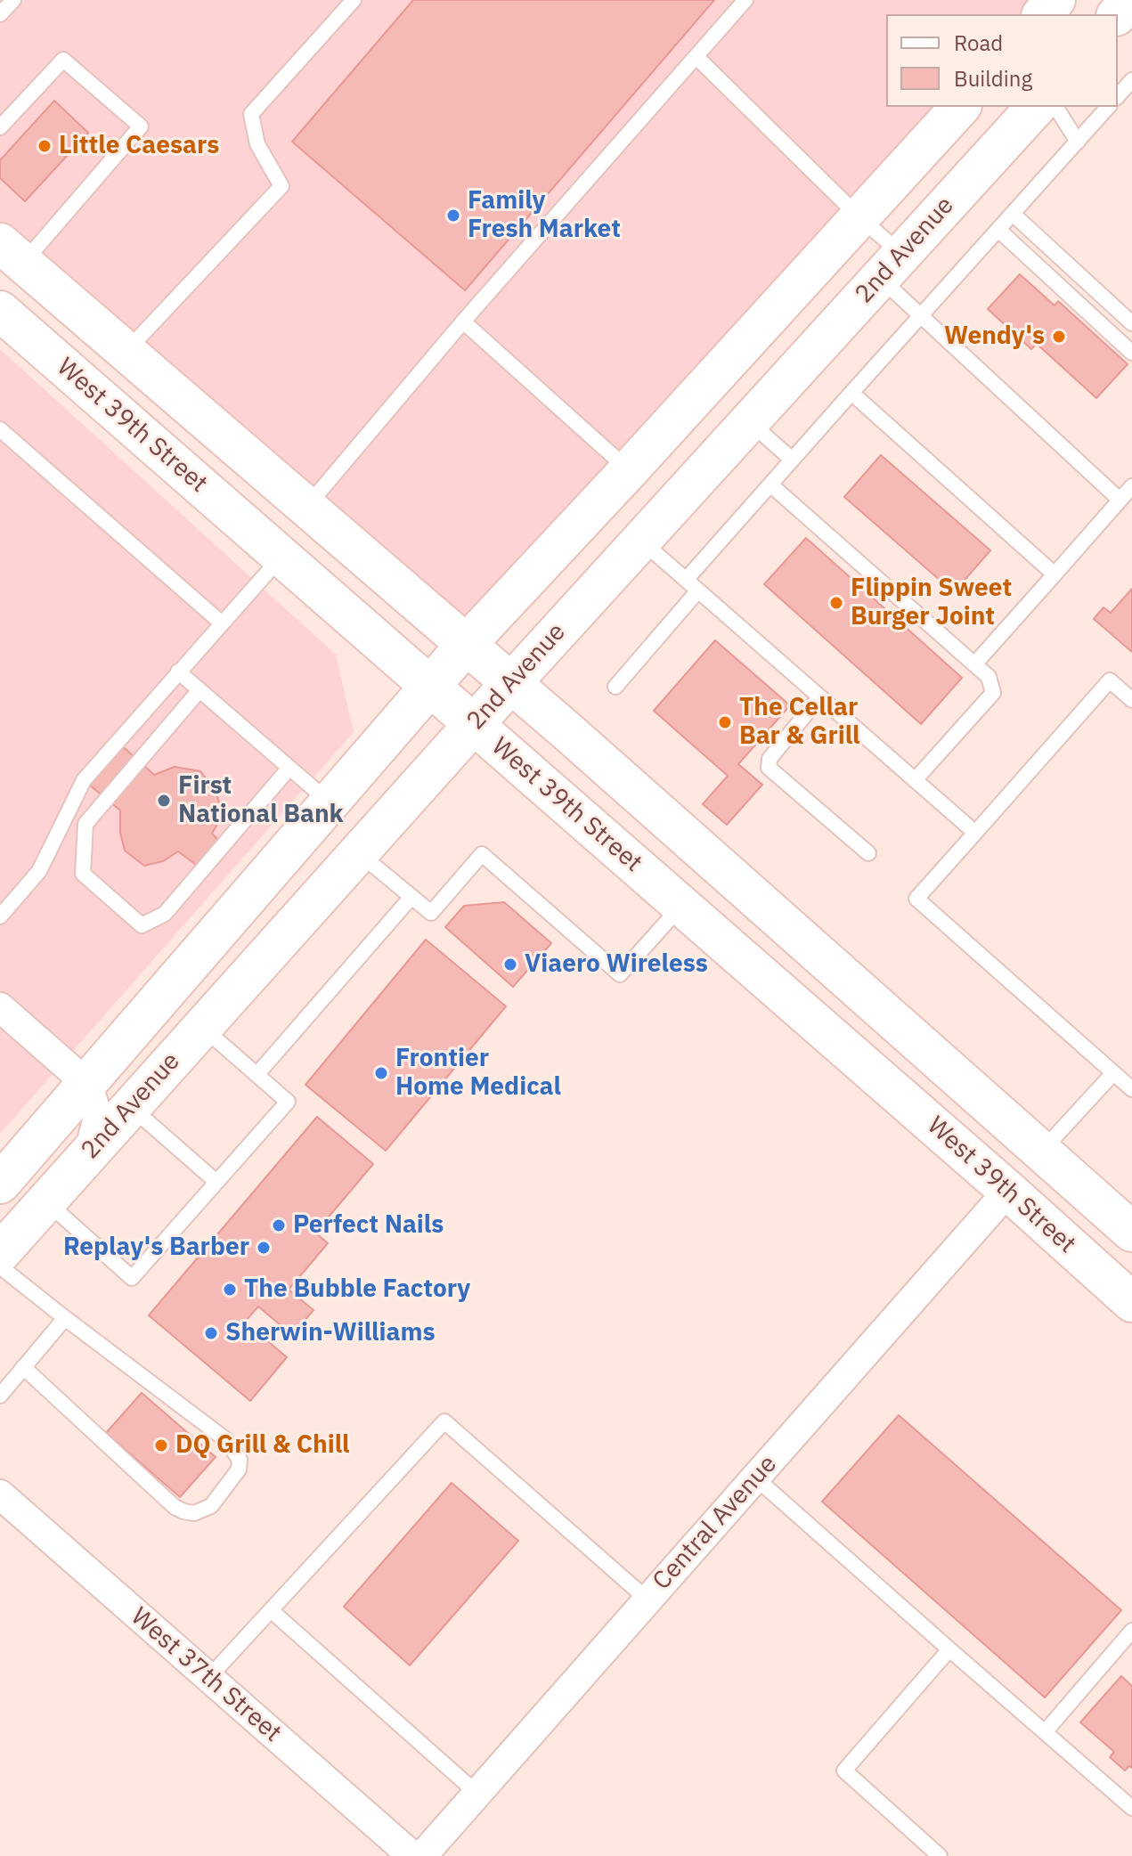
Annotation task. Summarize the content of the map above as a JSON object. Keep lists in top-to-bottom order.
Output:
{
  "streets": {
    "main road": ["2nd Avenue", "West 39th Street"],
    "street": ["Central Avenue", "West 37th Street"]
  },
  "crossings": [
    ["2nd Avenue", "West 39th Street"],
    ["West 39th Street", "Central Avenue"]
  ],
  "places": [
    "Little Caesars",
    "Family Fresh Market",
    "Wendy's",
    "Flippin Sweet Burger Joint",
    "The Cellar Bar & Grill",
    "First National Bank",
    "Viaero Wireless",
    "Frontier Home Medical",
    "Perfect Nails",
    "Replay's Barber",
    "The Bubble Factory",
    "Sherwin-Williams",
    "DQ Grill & Chill"
  ],
  "legend": ["Road", "Building"]
}
